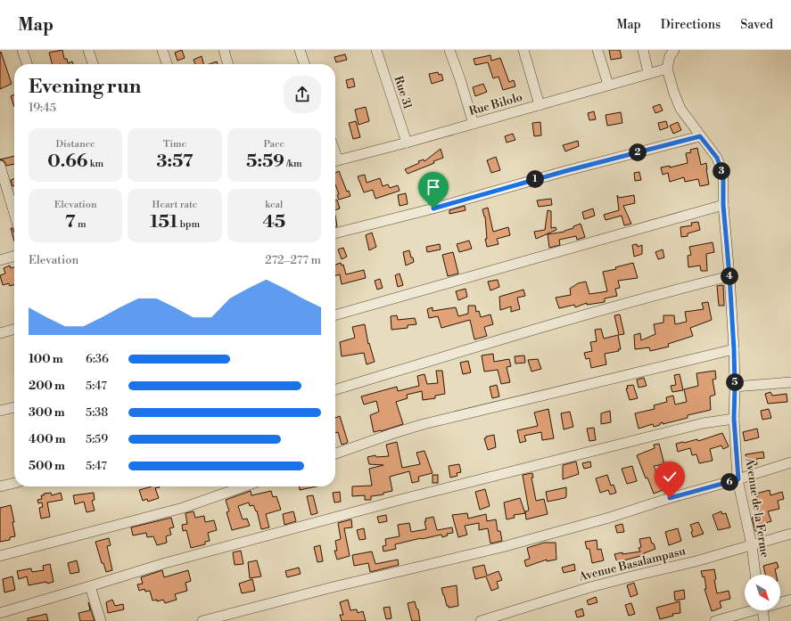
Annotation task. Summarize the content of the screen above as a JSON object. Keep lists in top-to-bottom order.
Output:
{
  "streets": {
    "street": [
      "Rue 31",
      "Rue Bilolo",
      "Avenue de la Ferme",
      "Avenue Basalampasu"
    ]
  },
  "crossings": [
    ["Rue 31", "Rue Bilolo"],
    ["Rue Bilolo", "Avenue de la Ferme"],
    ["Avenue de la Ferme", "Avenue Basalampasu"]
  ],
  "north": "bottom right",
  "page": {
    "header": "Map",
    "nav": ["Map", "Directions", "Saved"],
    "heading": ["Evening run", "19:45"],
    "stats": [
      ["Distance", "0.66 km"],
      ["Time", "3:57"],
      ["Pace", "5:59 /km"],
      ["Elevation", "7 m"],
      ["Heart rate", "151 bpm"],
      ["kcal", "45"]
    ],
    "pins": [
      "2",
      "3",
      "1",
      "4",
      "5",
      "6"
    ],
    "chart": ["Elevation", "272–277 m"],
    "list": [
      {
        "name": "100 m",
        "note": "6:36"
      },
      {
        "name": "200 m",
        "note": "5:47"
      },
      {
        "name": "300 m",
        "note": "5:38"
      },
      {
        "name": "400 m",
        "note": "5:59"
      },
      {
        "name": "500 m",
        "note": "5:47"
      }
    ]
  }
}
